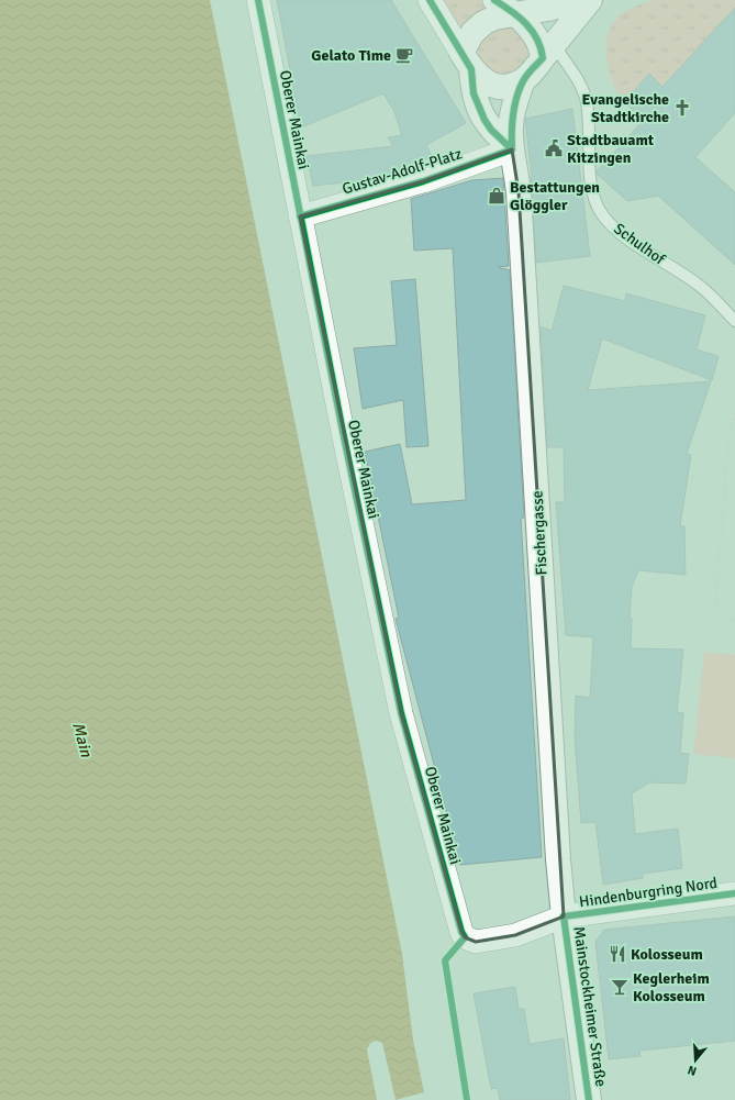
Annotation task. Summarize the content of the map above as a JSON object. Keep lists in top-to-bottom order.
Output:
{
  "streets": {
    "street": [
      "Oberer Mainkai",
      "Gustav-Adolf-Platz",
      "Fischergasse",
      "Hindenburgring Nord",
      "Mainstockheimer Straße"
    ],
    "lane": ["Schulhof"]
  },
  "crossings": [
    ["Oberer Mainkai", "Gustav-Adolf-Platz"],
    ["Oberer Mainkai", "Fischergasse"],
    ["Oberer Mainkai", "Hindenburgring Nord"],
    ["Oberer Mainkai", "Mainstockheimer Straße"],
    ["Gustav-Adolf-Platz", "Fischergasse"],
    ["Fischergasse", "Hindenburgring Nord"],
    ["Fischergasse", "Mainstockheimer Straße"],
    ["Hindenburgring Nord", "Mainstockheimer Straße"]
  ],
  "water": ["Main"],
  "places": {
    "cafe": ["Gelato Time"],
    "church": ["Evangelische Stadtkirche"],
    "public building": ["Stadtbauamt Kitzingen"],
    "shop": ["Bestattungen Glöggler"],
    "restaurant": ["Kolosseum"],
    "bar": ["Keglerheim Kolosseum"]
  },
  "north": "bottom"
}
